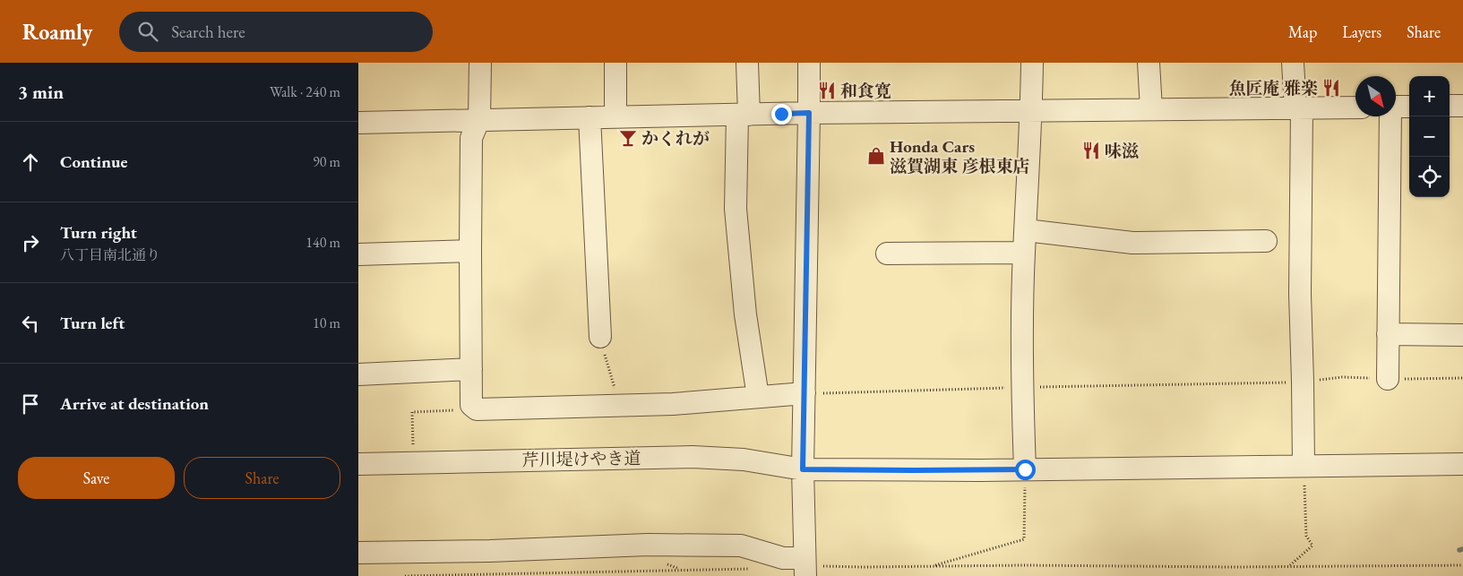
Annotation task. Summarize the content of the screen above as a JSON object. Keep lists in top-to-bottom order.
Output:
{
  "streets": {
    "street": ["芹川堤けやき道"]
  },
  "places": {
    "restaurant": ["魚匠庵 雅楽", "和食寛", "味滋"],
    "bar": ["かくれが"],
    "shop": ["Honda Cars 滋賀湖東 彦根東店"]
  },
  "north": "bottom right",
  "page": {
    "header": "Roamly",
    "search": "Search here",
    "nav": ["Map", "Layers", "Share"],
    "heading": ["3 min", "Walk · 240 m"],
    "map_buttons": ["+", "−"],
    "list": [
      ["Continue", "90 m"],
      ["Turn right", "八丁目南北通り", "140 m"],
      ["Turn left", "10 m"],
      "Arrive at destination"
    ],
    "buttons": ["Save", "Share"]
  }
}
